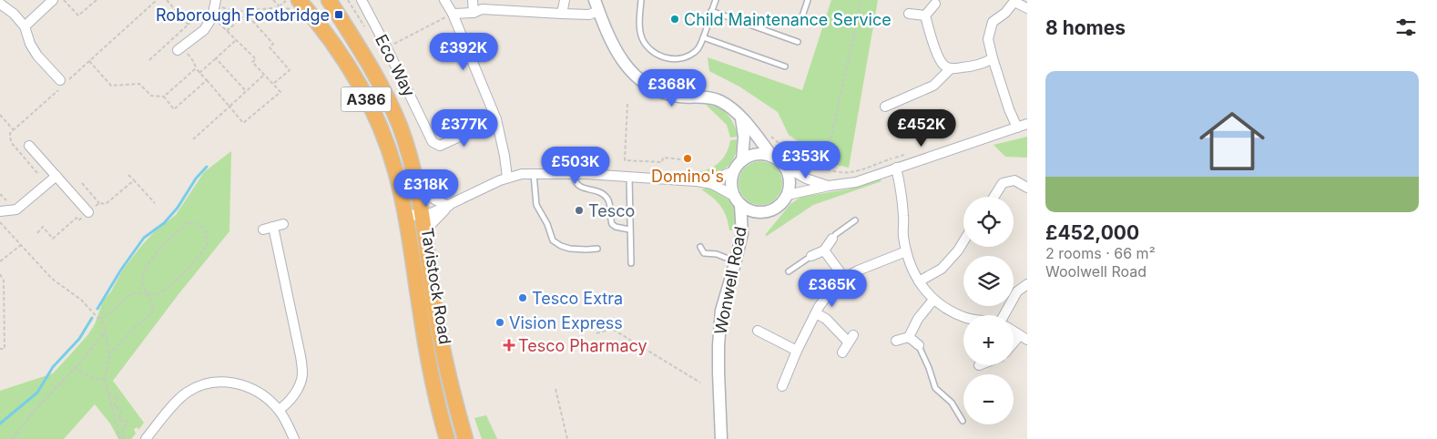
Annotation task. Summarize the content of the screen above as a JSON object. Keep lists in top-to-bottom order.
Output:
{
  "streets": {
    "highway": ["A386", "Tavistock Road"],
    "street": ["Eco Way", "Wonwell Road"]
  },
  "places": {
    "transit": ["Roborough Footbridge"],
    "other": [
      "Child Maintenance Service",
      "Domino's",
      "Tesco",
      "Tesco Extra",
      "Vision Express"
    ],
    "health": ["Tesco Pharmacy"]
  },
  "page": {
    "heading": "8 homes",
    "price": [
      "£392K",
      "£368K",
      "£377K",
      "£452K",
      "£353K",
      "£503K",
      "£318K",
      "£365K"
    ],
    "list": [
      {
        "name": "£452,000",
        "note": "2 rooms · 66 m² · Woolwell Road"
      }
    ],
    "map_buttons": ["+", "−"]
  }
}
